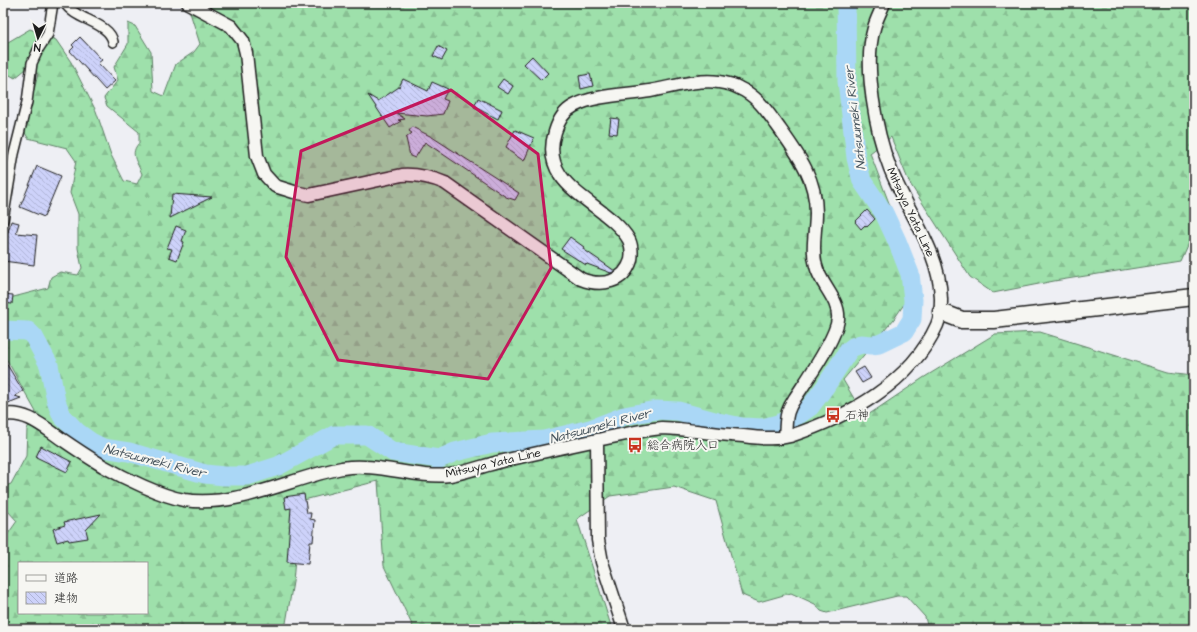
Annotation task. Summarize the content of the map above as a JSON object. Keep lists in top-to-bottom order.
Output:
{
  "streets": {
    "street": ["Mitsuya Yata Line"]
  },
  "water": ["Natsuumeki River"],
  "places": {
    "bus stop": ["石神", "総合病院入口"]
  },
  "legend": ["道路", "建物"],
  "north": "bottom"
}
